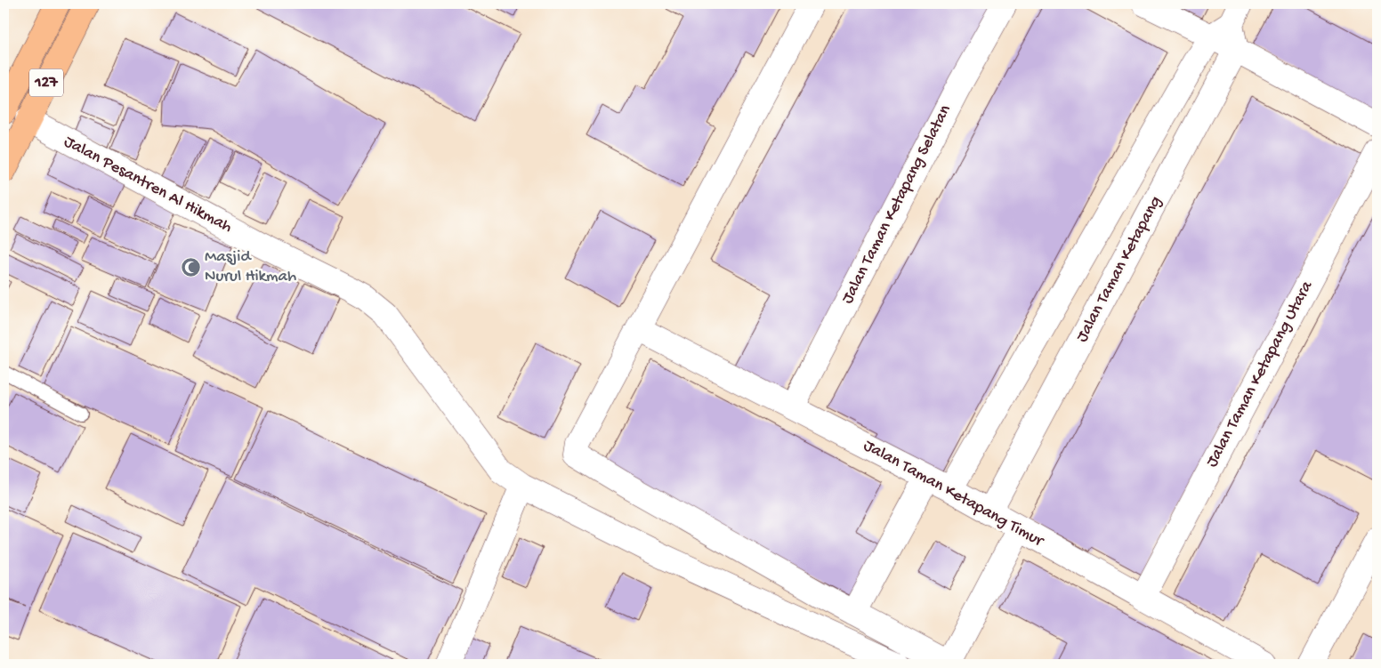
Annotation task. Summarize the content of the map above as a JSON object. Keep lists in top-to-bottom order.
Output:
{
  "streets": {
    "main road": ["127"],
    "street": [
      "Jalan Pesantren Al Hikmah",
      "Jalan Taman Ketapang Selatan",
      "Jalan Taman Ketapang",
      "Jalan Taman Ketapang Utara",
      "Jalan Taman Ketapang Timur"
    ]
  },
  "crossings": [
    ["127", "Jalan Pesantren Al Hikmah"],
    ["Jalan Taman Ketapang Selatan", "Jalan Taman Ketapang Timur"],
    ["Jalan Taman Ketapang", "Jalan Taman Ketapang Timur"],
    ["Jalan Taman Ketapang Utara", "Jalan Taman Ketapang Timur"]
  ],
  "places": {
    "mosque": ["Masjid Nurul Hikmah"]
  }
}
